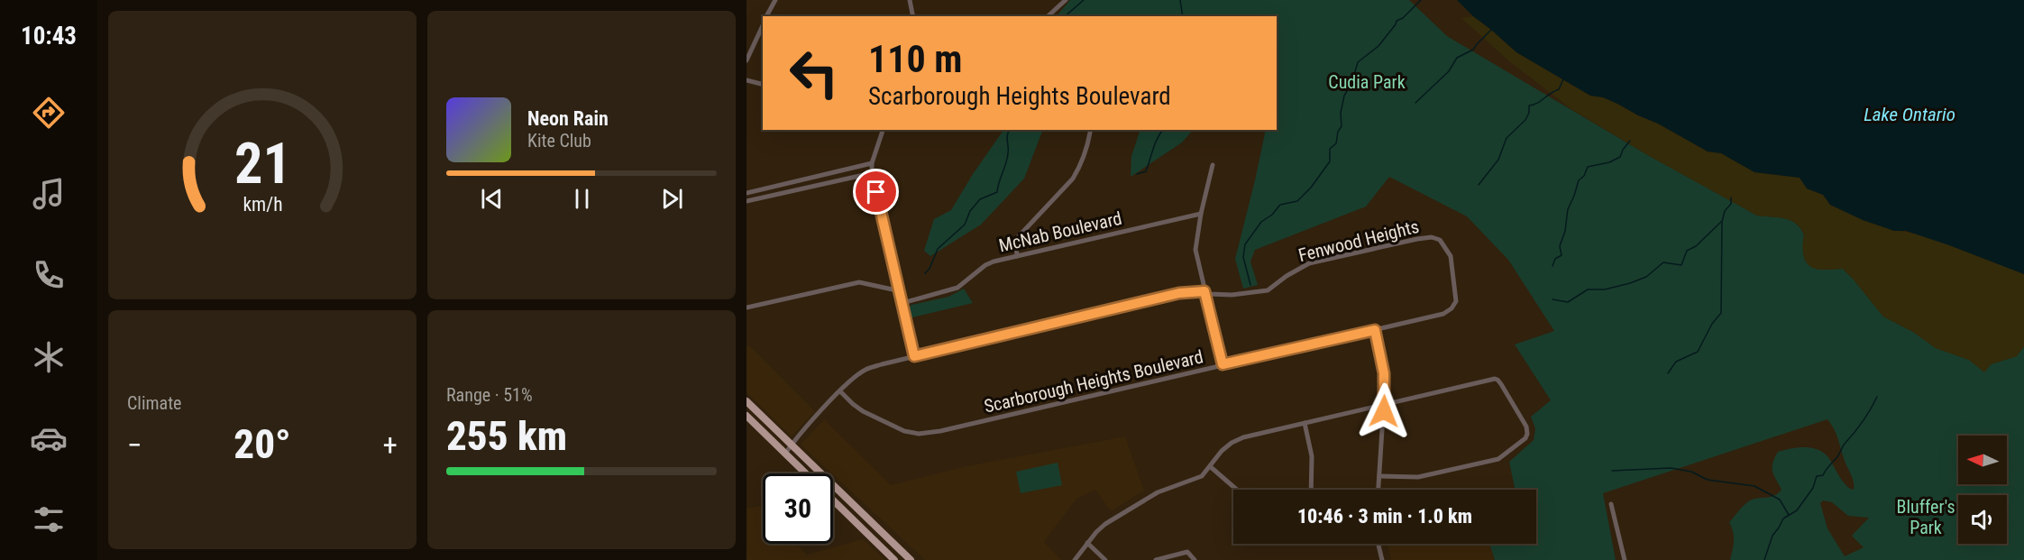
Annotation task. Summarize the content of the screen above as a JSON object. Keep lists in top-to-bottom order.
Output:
{
  "streets": {
    "street": ["McNab Boulevard", "Fenwood Heights", "Scarborough Heights Boulevard"]
  },
  "crossings": [
    ["Fenwood Heights", "Scarborough Heights Boulevard"]
  ],
  "water": ["Lake Ontario"],
  "parks": ["Cudia Park", "Bluffer's Park"],
  "north": "left",
  "page": {
    "tabs": "10:43",
    "turn": ["110 m", "Scarborough Heights Boulevard"],
    "song": ["Neon Rain", "Kite Club"],
    "tile": [
      "Climate",
      ["Range · 51%", "255 km"]
    ],
    "heat": ["−", "20°", "+"],
    "limit": "30",
    "trip": "10:46 · 3 min · 1.0 km",
    "gauge": ["21", "km/h"]
  }
}
